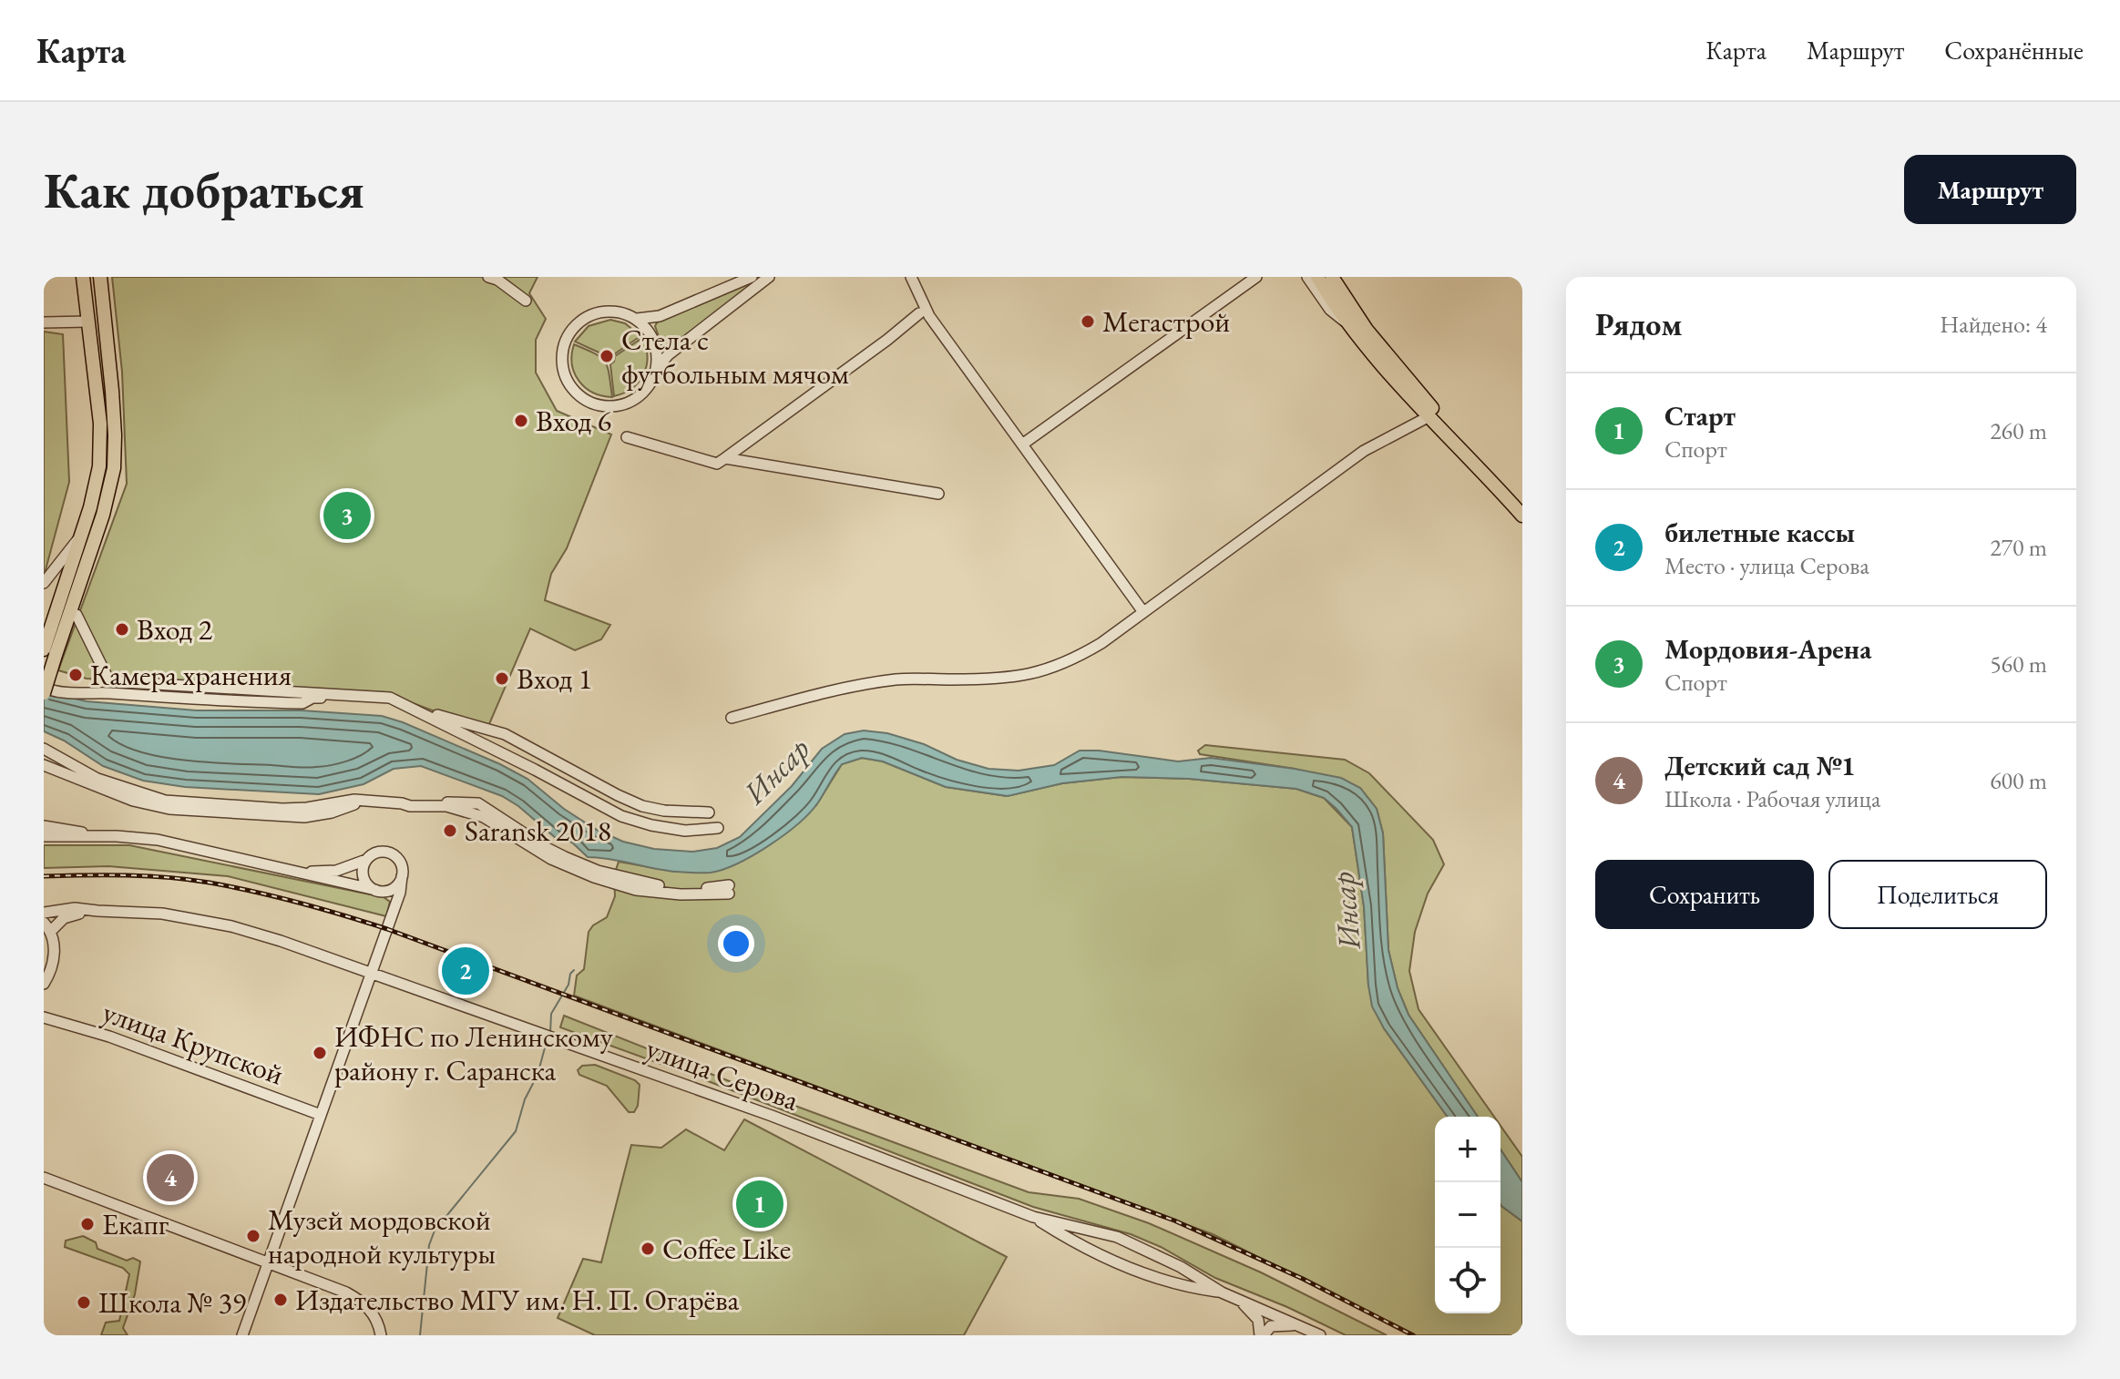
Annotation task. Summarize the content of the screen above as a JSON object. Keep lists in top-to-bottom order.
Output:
{
  "streets": {
    "street": ["улица Крупской", "улица Серова"]
  },
  "water": ["Инсар"],
  "places": [
    "Мегастрой",
    "Стела с футбольным мячом",
    "Вход 6",
    "Вход 2",
    "Камера хранения",
    "Вход 1",
    "Saransk 2018",
    "ИФНС по Ленинскому району г. Саранска",
    "Екапг",
    "Музей мордовской народной культуры",
    "Coffee Like",
    "Издательство МГУ им. Н. П. Огарёва",
    "Школа № 39"
  ],
  "page": {
    "header": "Карта",
    "nav": ["Карта", "Маршрут", "Сохранённые"],
    "buttons": [
      "Маршрут",
      ["Сохранить", "Поделиться"]
    ],
    "title": "Как добраться",
    "heading": ["Рядом", "Найдено: 4"],
    "list": [
      {
        "mark": "1",
        "name": "Старт",
        "note": "Спорт",
        "value": "260 m"
      },
      {
        "mark": "2",
        "name": "билетные кассы",
        "note": "Место · улица Серова",
        "value": "270 m"
      },
      {
        "mark": "3",
        "name": "Мордовия-Арена",
        "note": "Спорт",
        "value": "560 m"
      },
      {
        "mark": "4",
        "name": "Детский сад №1",
        "note": "Школа · Рабочая улица",
        "value": "600 m"
      }
    ],
    "pins": [
      "3",
      "2",
      "4",
      "1"
    ],
    "map_buttons": ["+", "−"]
  }
}
